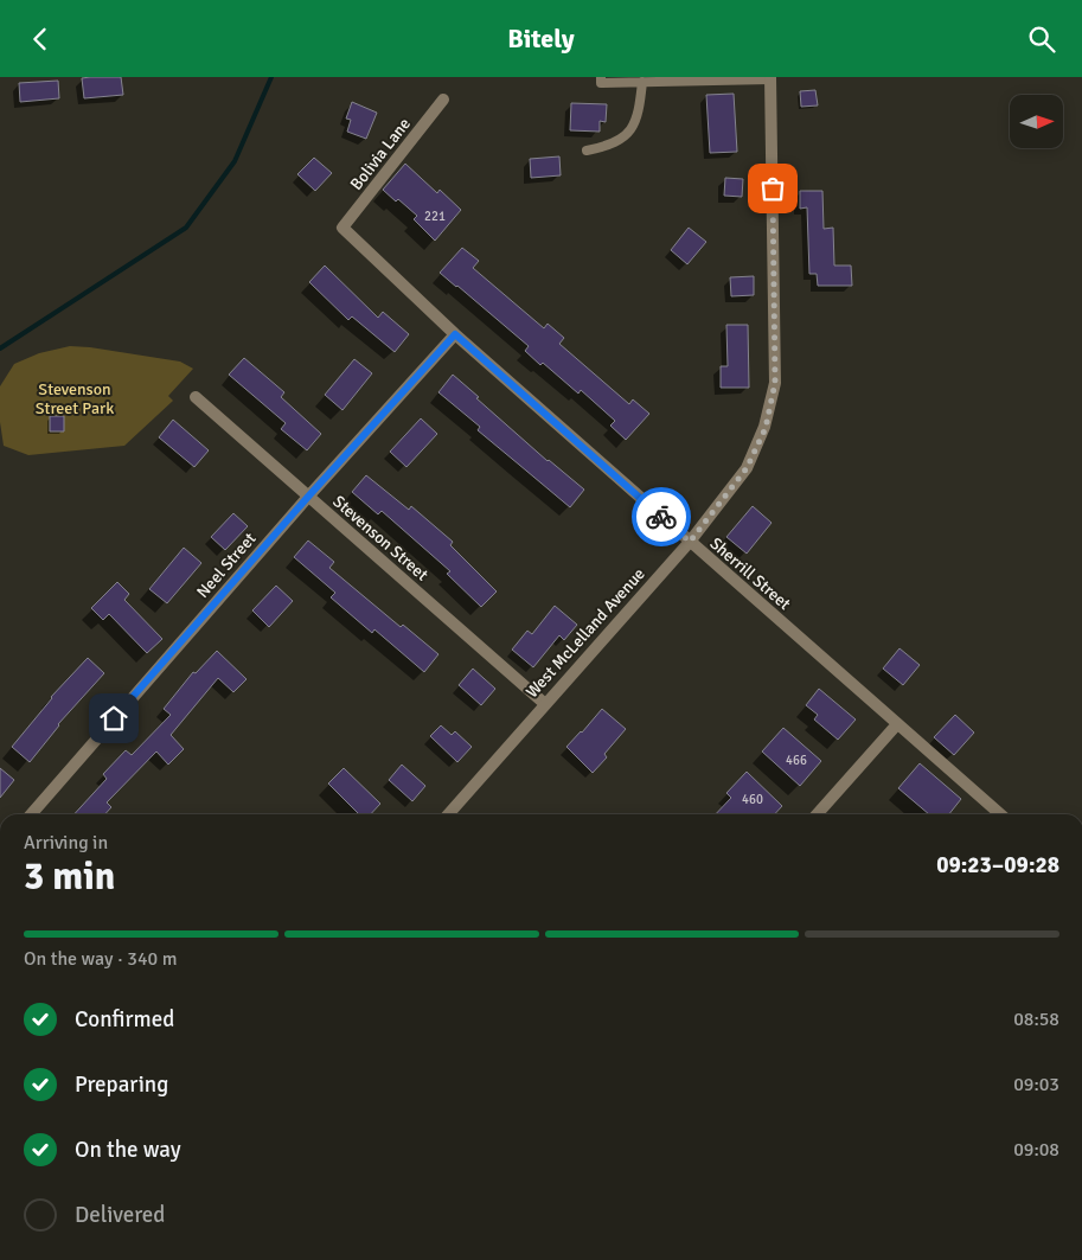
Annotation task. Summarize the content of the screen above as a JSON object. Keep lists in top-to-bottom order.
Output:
{
  "streets": {
    "street": [
      "Bolivia Lane",
      "Stevenson Street",
      "Neel Street",
      "Sherrill Street",
      "West McLelland Avenue"
    ]
  },
  "crossings": [
    ["Bolivia Lane", "Sherrill Street"],
    ["Stevenson Street", "Neel Street"],
    ["Stevenson Street", "West McLelland Avenue"],
    ["Neel Street", "Sherrill Street"],
    ["Sherrill Street", "West McLelland Avenue"]
  ],
  "parks": ["Stevenson Street Park"],
  "house_numbers": ["221", "466", "460"],
  "north": "right",
  "page": {
    "header": "Bitely",
    "heading": ["3 min", "Arriving in", "09:23–09:28"],
    "bar": "On the way · 340 m",
    "list": [
      ["Confirmed", "08:58"],
      ["Preparing", "09:03"],
      ["On the way", "09:08"],
      "Delivered"
    ]
  }
}
